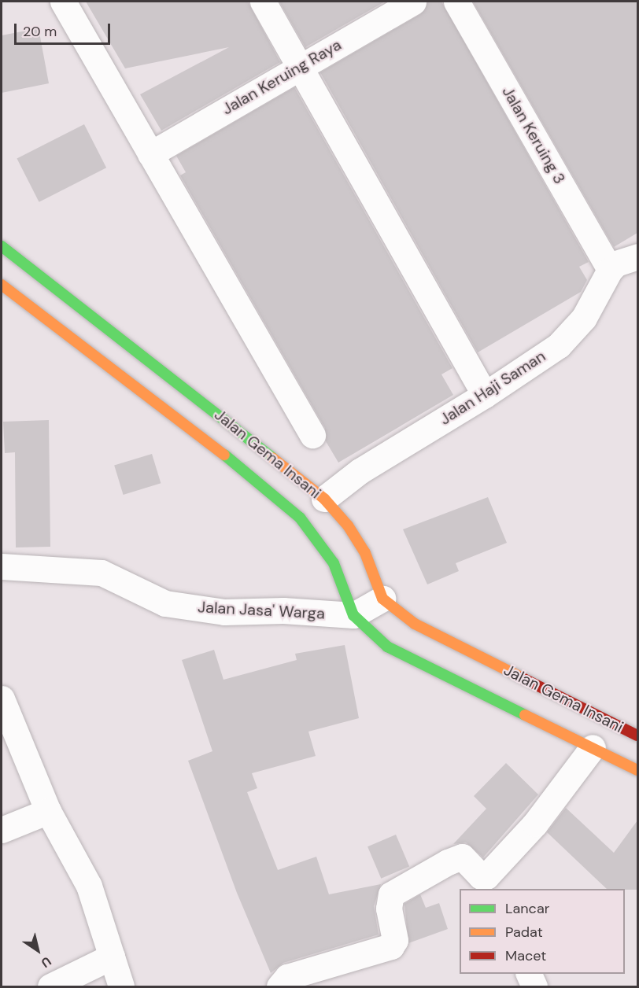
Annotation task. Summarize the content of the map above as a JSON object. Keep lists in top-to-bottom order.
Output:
{
  "streets": {
    "street": [
      "Jalan Keruing Raya",
      "Jalan Keruing 3",
      "Jalan Haji Saman",
      "Jalan Gema Insani",
      "Jalan Jasa' Warga"
    ]
  },
  "crossings": [
    ["Jalan Keruing 3", "Jalan Haji Saman"],
    ["Jalan Haji Saman", "Jalan Gema Insani"],
    ["Jalan Gema Insani", "Jalan Jasa' Warga"]
  ],
  "legend": ["Lancar", "Padat", "Macet"],
  "scale_bar": "20 m",
  "north": "bottom right"
}
